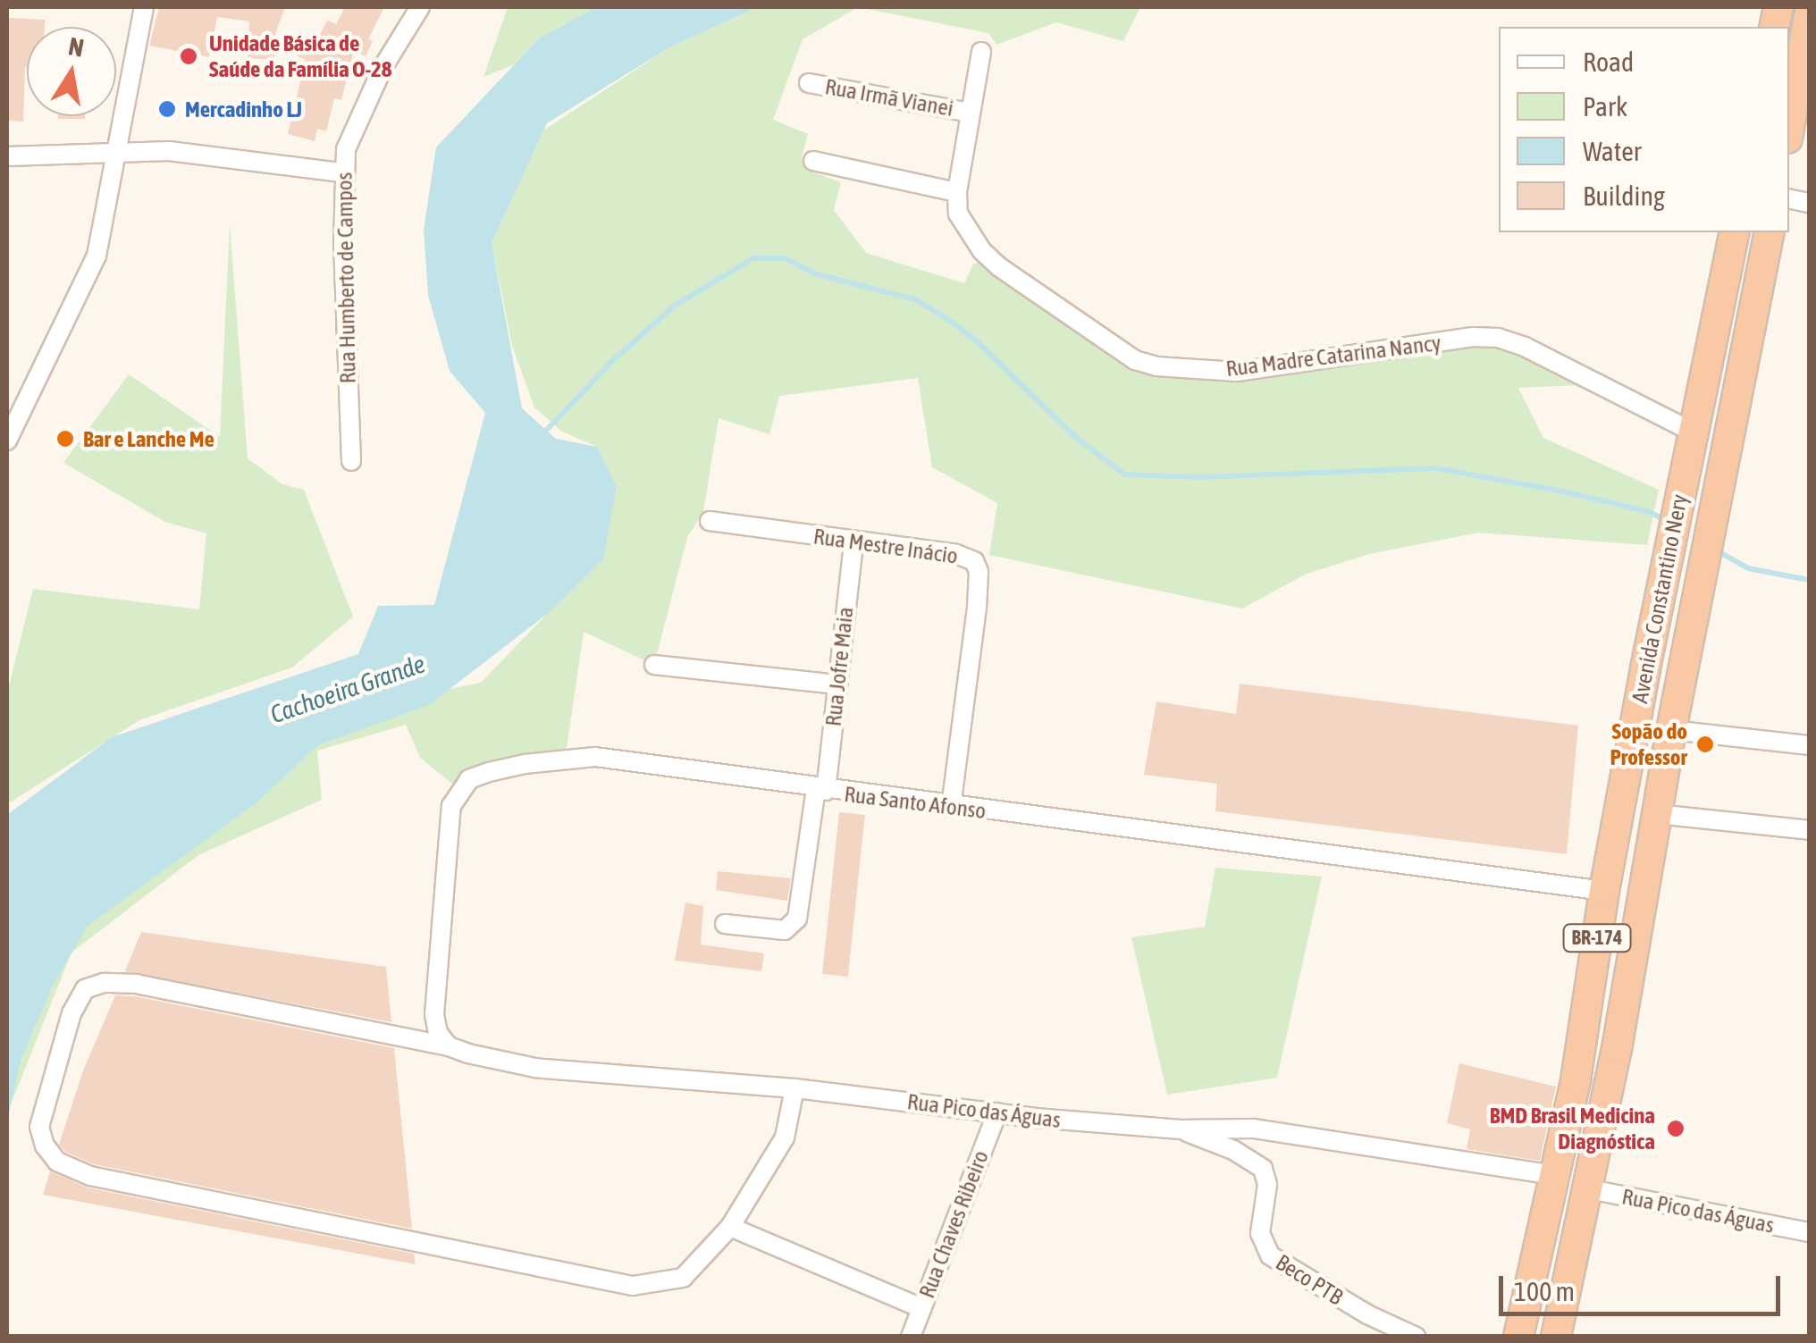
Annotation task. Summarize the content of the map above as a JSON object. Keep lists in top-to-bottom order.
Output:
{
  "streets": {
    "highway": ["Avenida Constantino Nery", "BR-174"],
    "street": [
      "Rua Irmã Vianei",
      "Rua Humberto de Campos",
      "Rua Madre Catarina Nancy",
      "Rua Mestre Inácio",
      "Rua Jofre Maia",
      "Rua Santo Afonso",
      "Rua Pico das Águas",
      "Rua Chaves Ribeiro",
      "Beco PTB"
    ]
  },
  "crossings": [
    ["Rua Irmã Vianei", "Rua Madre Catarina Nancy"],
    ["Rua Madre Catarina Nancy", "Avenida Constantino Nery"],
    ["Rua Mestre Inácio", "Rua Jofre Maia"],
    ["Rua Mestre Inácio", "Rua Santo Afonso"],
    ["Avenida Constantino Nery", "Rua Santo Afonso"],
    ["Avenida Constantino Nery", "Rua Pico das Águas"],
    ["Rua Jofre Maia", "Rua Santo Afonso"],
    ["Rua Santo Afonso", "Rua Pico das Águas"],
    ["Rua Pico das Águas", "Rua Chaves Ribeiro"],
    ["Rua Pico das Águas", "Beco PTB"]
  ],
  "water": ["Cachoeira Grande"],
  "places": [
    "Unidade Básica de Saúde da Família O-28",
    "Mercadinho LJ",
    "Bar e Lanche Me",
    "Sopão do Professor",
    "BMD Brasil Medicina Diagnóstica"
  ],
  "legend": [
    "Road",
    "Park",
    "Water",
    "Building"
  ],
  "scale_bar": "100 m",
  "north": "top"
}
